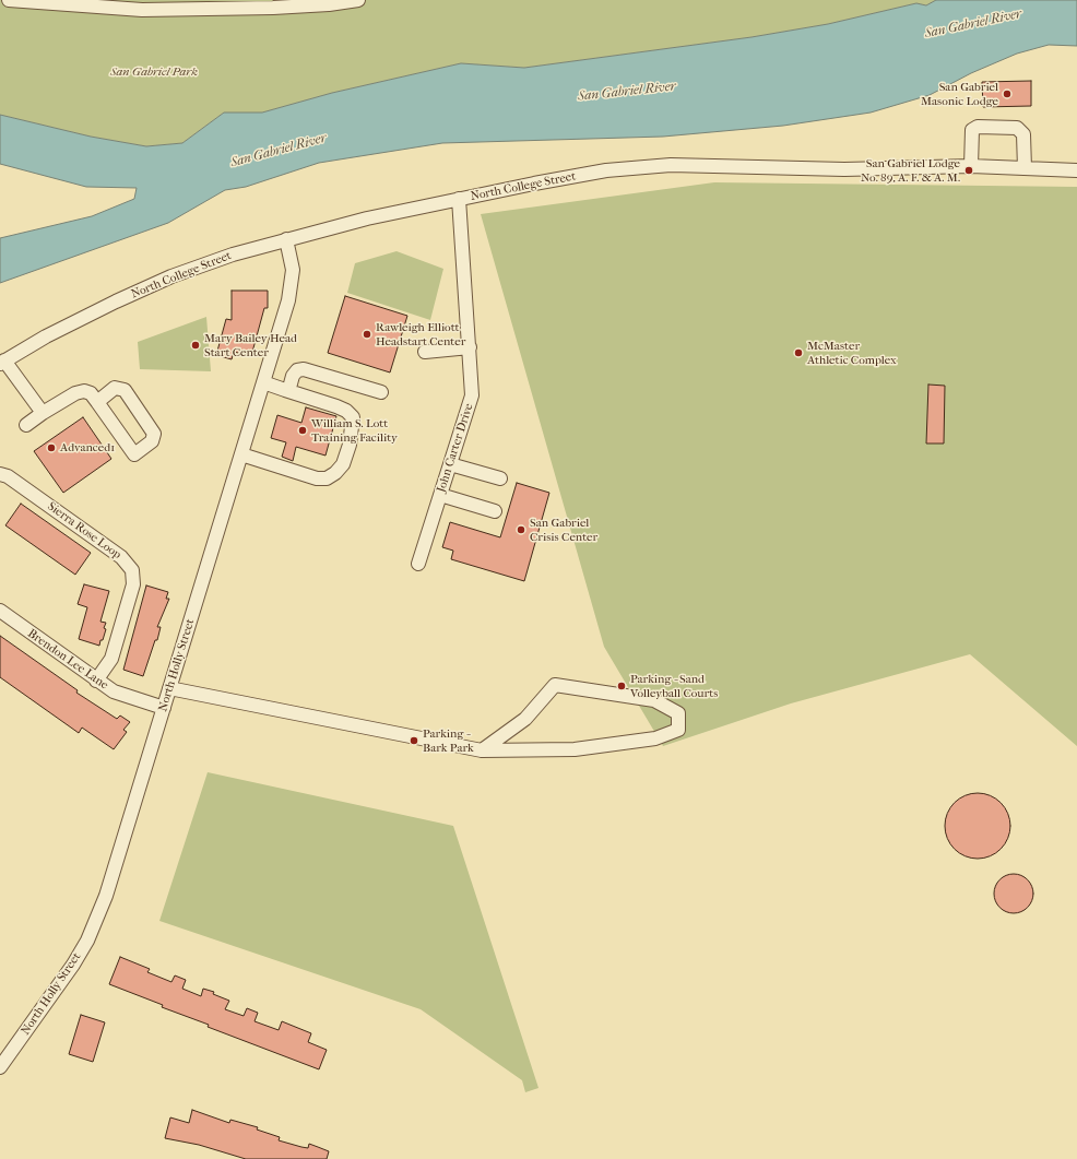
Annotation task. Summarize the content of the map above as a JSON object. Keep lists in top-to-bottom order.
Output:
{
  "streets": {
    "street": [
      "North College Street",
      "John Carter Drive",
      "Sierra Rose Loop",
      "Brendon Lee Lane",
      "North Holly Street"
    ]
  },
  "crossings": [
    ["North College Street", "John Carter Drive"],
    ["North College Street", "North Holly Street"],
    ["Sierra Rose Loop", "Brendon Lee Lane"],
    ["Brendon Lee Lane", "North Holly Street"]
  ],
  "water": ["San Gabriel River"],
  "parks": ["San Gabriel Park"],
  "places": [
    "San Gabriel Masonic Lodge",
    "San Gabriel Lodge No. 89, A. F. & A. M.",
    "Rawleigh Elliott Headstart Center",
    "Mary Bailey Head Start Center",
    "McMaster Athletic Complex",
    "William S. Lott Training Facility",
    "Advanced1",
    "San Gabriel Crisis Center",
    "Parking - Sand Volleyball Courts",
    "Parking - Bark Park"
  ]
}
